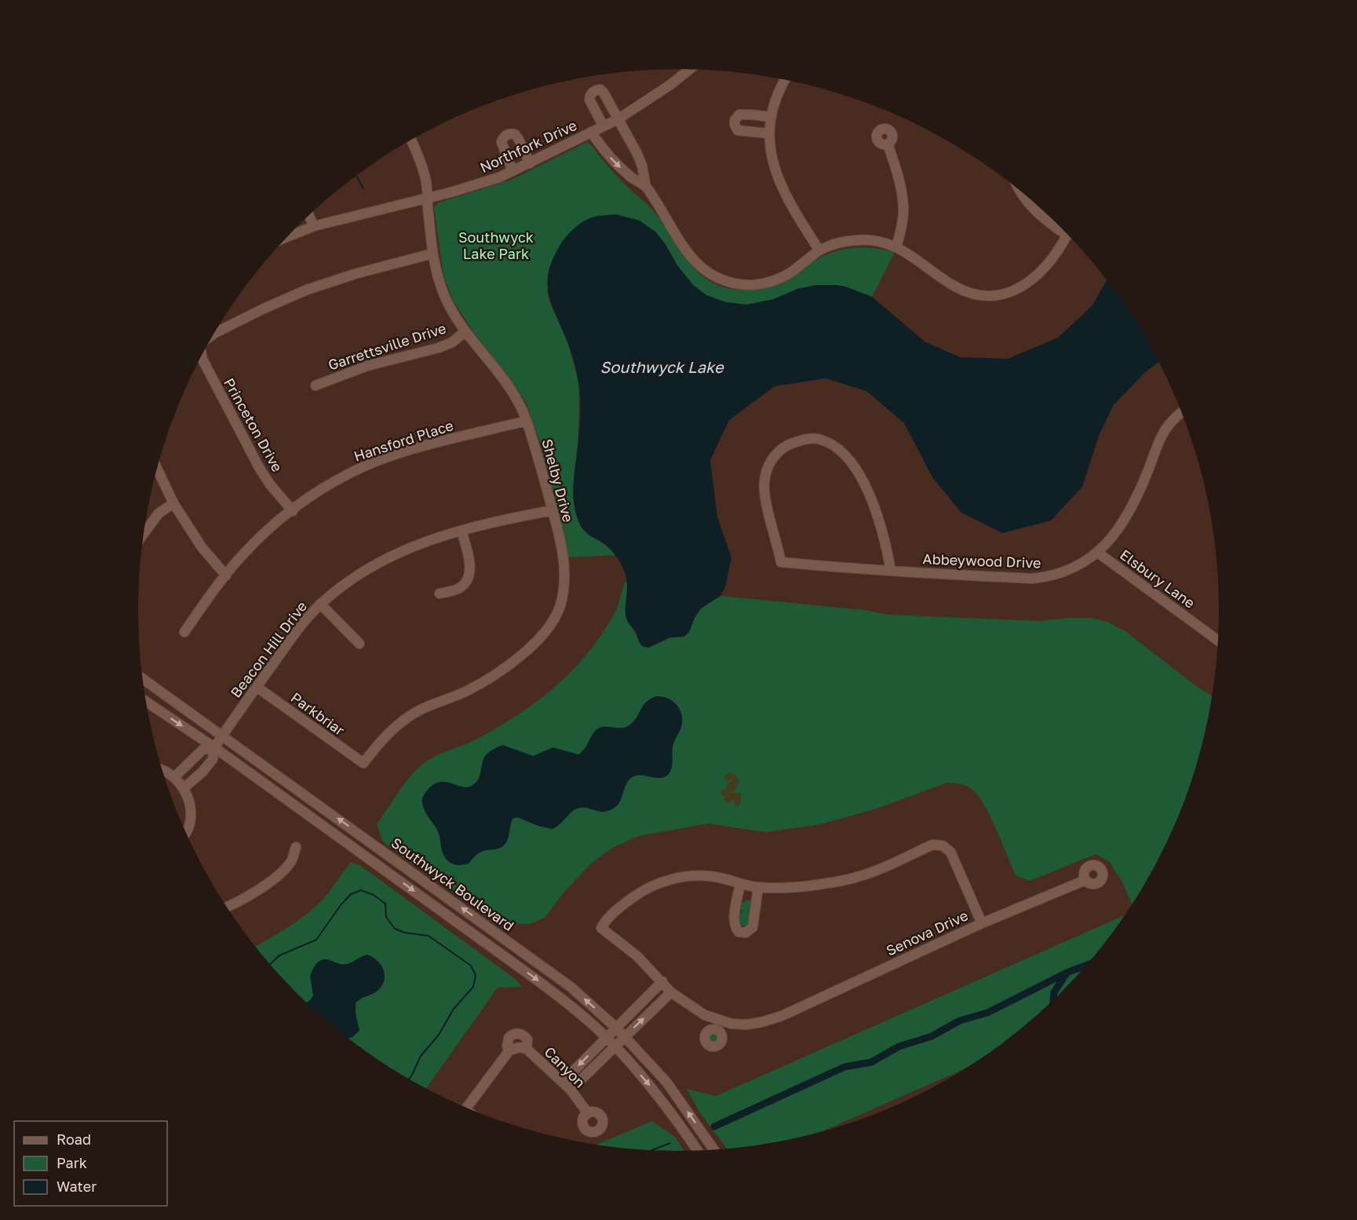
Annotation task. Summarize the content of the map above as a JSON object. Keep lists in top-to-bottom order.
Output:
{
  "streets": {
    "street": [
      "Northfork Drive",
      "Garrettsville Drive",
      "Princeton Drive",
      "Hansford Place",
      "Shelby Drive",
      "Abbeywood Drive",
      "Elsbury Lane",
      "Beacon Hill Drive",
      "Parkbriar",
      "Southwyck Boulevard",
      "Senova Drive",
      "Canyon"
    ]
  },
  "crossings": [
    ["Northfork Drive", "Shelby Drive"],
    ["Garrettsville Drive", "Shelby Drive"],
    ["Princeton Drive", "Hansford Place"],
    ["Hansford Place", "Shelby Drive"],
    ["Shelby Drive", "Beacon Hill Drive"],
    ["Shelby Drive", "Parkbriar"],
    ["Abbeywood Drive", "Elsbury Lane"],
    ["Beacon Hill Drive", "Parkbriar"],
    ["Beacon Hill Drive", "Southwyck Boulevard"]
  ],
  "water": ["Southwyck Lake"],
  "parks": ["Southwyck Lake Park"],
  "legend": ["Road", "Park", "Water"]
}
